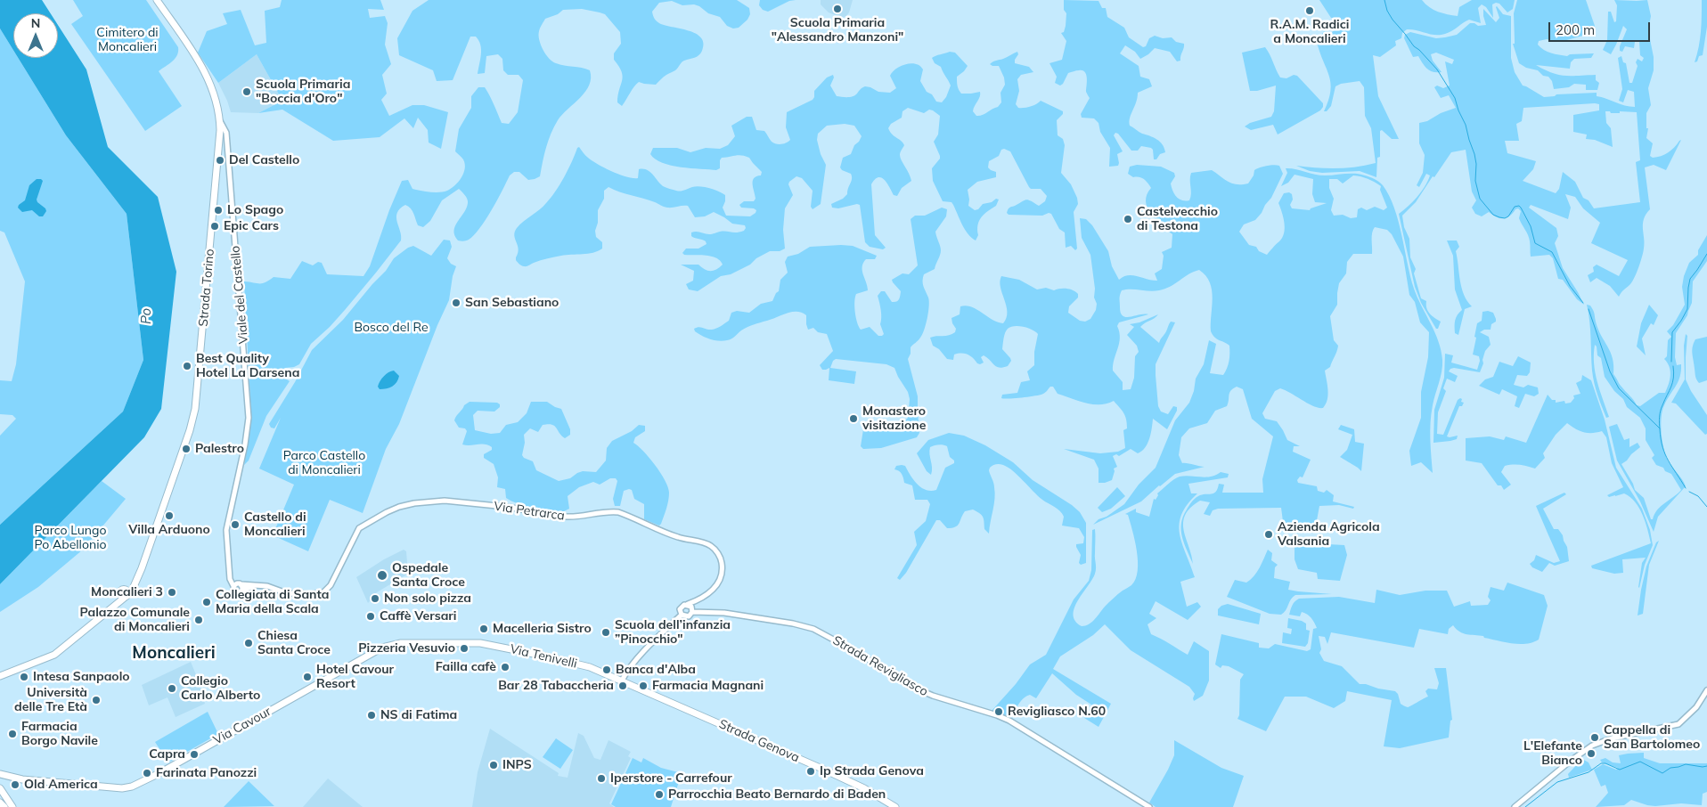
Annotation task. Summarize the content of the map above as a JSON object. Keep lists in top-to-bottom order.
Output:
{
  "streets": {
    "main road": [
      "Strada Torino",
      "Via Tenivelli",
      "Via Cavour",
      "Strada Genova"
    ],
    "street": ["Viale del Castello", "Via Petrarca", "Strada Revigliasco"]
  },
  "crossings": [
    ["Strada Torino", "Viale del Castello"],
    ["Via Petrarca", "Strada Revigliasco"],
    ["Via Tenivelli", "Via Cavour"],
    ["Via Tenivelli", "Strada Genova"]
  ],
  "districts": ["Moncalieri"],
  "water": ["Po"],
  "parks": [
    "Cimitero di Moncalieri",
    "Bosco del Re",
    "Parco Castello di Moncalieri",
    "Parco Lungo Po Abellonio"
  ],
  "places": [
    "Scuola Primaria \"Alessandro Manzoni\"",
    "R.A.M. Radici a Moncalieri",
    "Scuola Primaria \"Boccia d'Oro\"",
    "Del Castello",
    "Lo Spago",
    "Castelvecchio di Testona",
    "Epic Cars",
    "San Sebastiano",
    "Best Quality Hotel La Darsena",
    "Monastero visitazione",
    "Palestro",
    "Villa Arduono",
    "Castello di Moncalieri",
    "Azienda Agricola Valsania",
    "Ospedale Santa Croce",
    "Moncalieri 3",
    "Non solo pizza",
    "Collegiata di Santa Maria della Scala",
    "Caffè Versari",
    "Palazzo Comunale di Moncalieri",
    "Macelleria Sistro",
    "Scuola dell’infanzia ”Pinocchio\"",
    "Chiesa Santa Croce",
    "Pizzeria Vesuvio",
    "Failla cafè",
    "Banca d'Alba",
    "Intesa Sanpaolo",
    "Hotel Cavour Resort",
    "Bar 28 Tabaccheria",
    "Farmacia Magnani",
    "Collegio Carlo Alberto",
    "Università delle Tre Età",
    "Revigliasco N.60",
    "NS di Fatima",
    "Farmacia Borgo Navile",
    "Cappella di San Bartolomeo",
    "L'Elefante Bianco",
    "Capra",
    "INPS",
    "Ip Strada Genova",
    "Farinata Panozzi",
    "Iperstore - Carrefour",
    "Old America",
    "Parrocchia Beato Bernardo di Baden"
  ],
  "scale_bar": "200 m",
  "north": "top"
}
